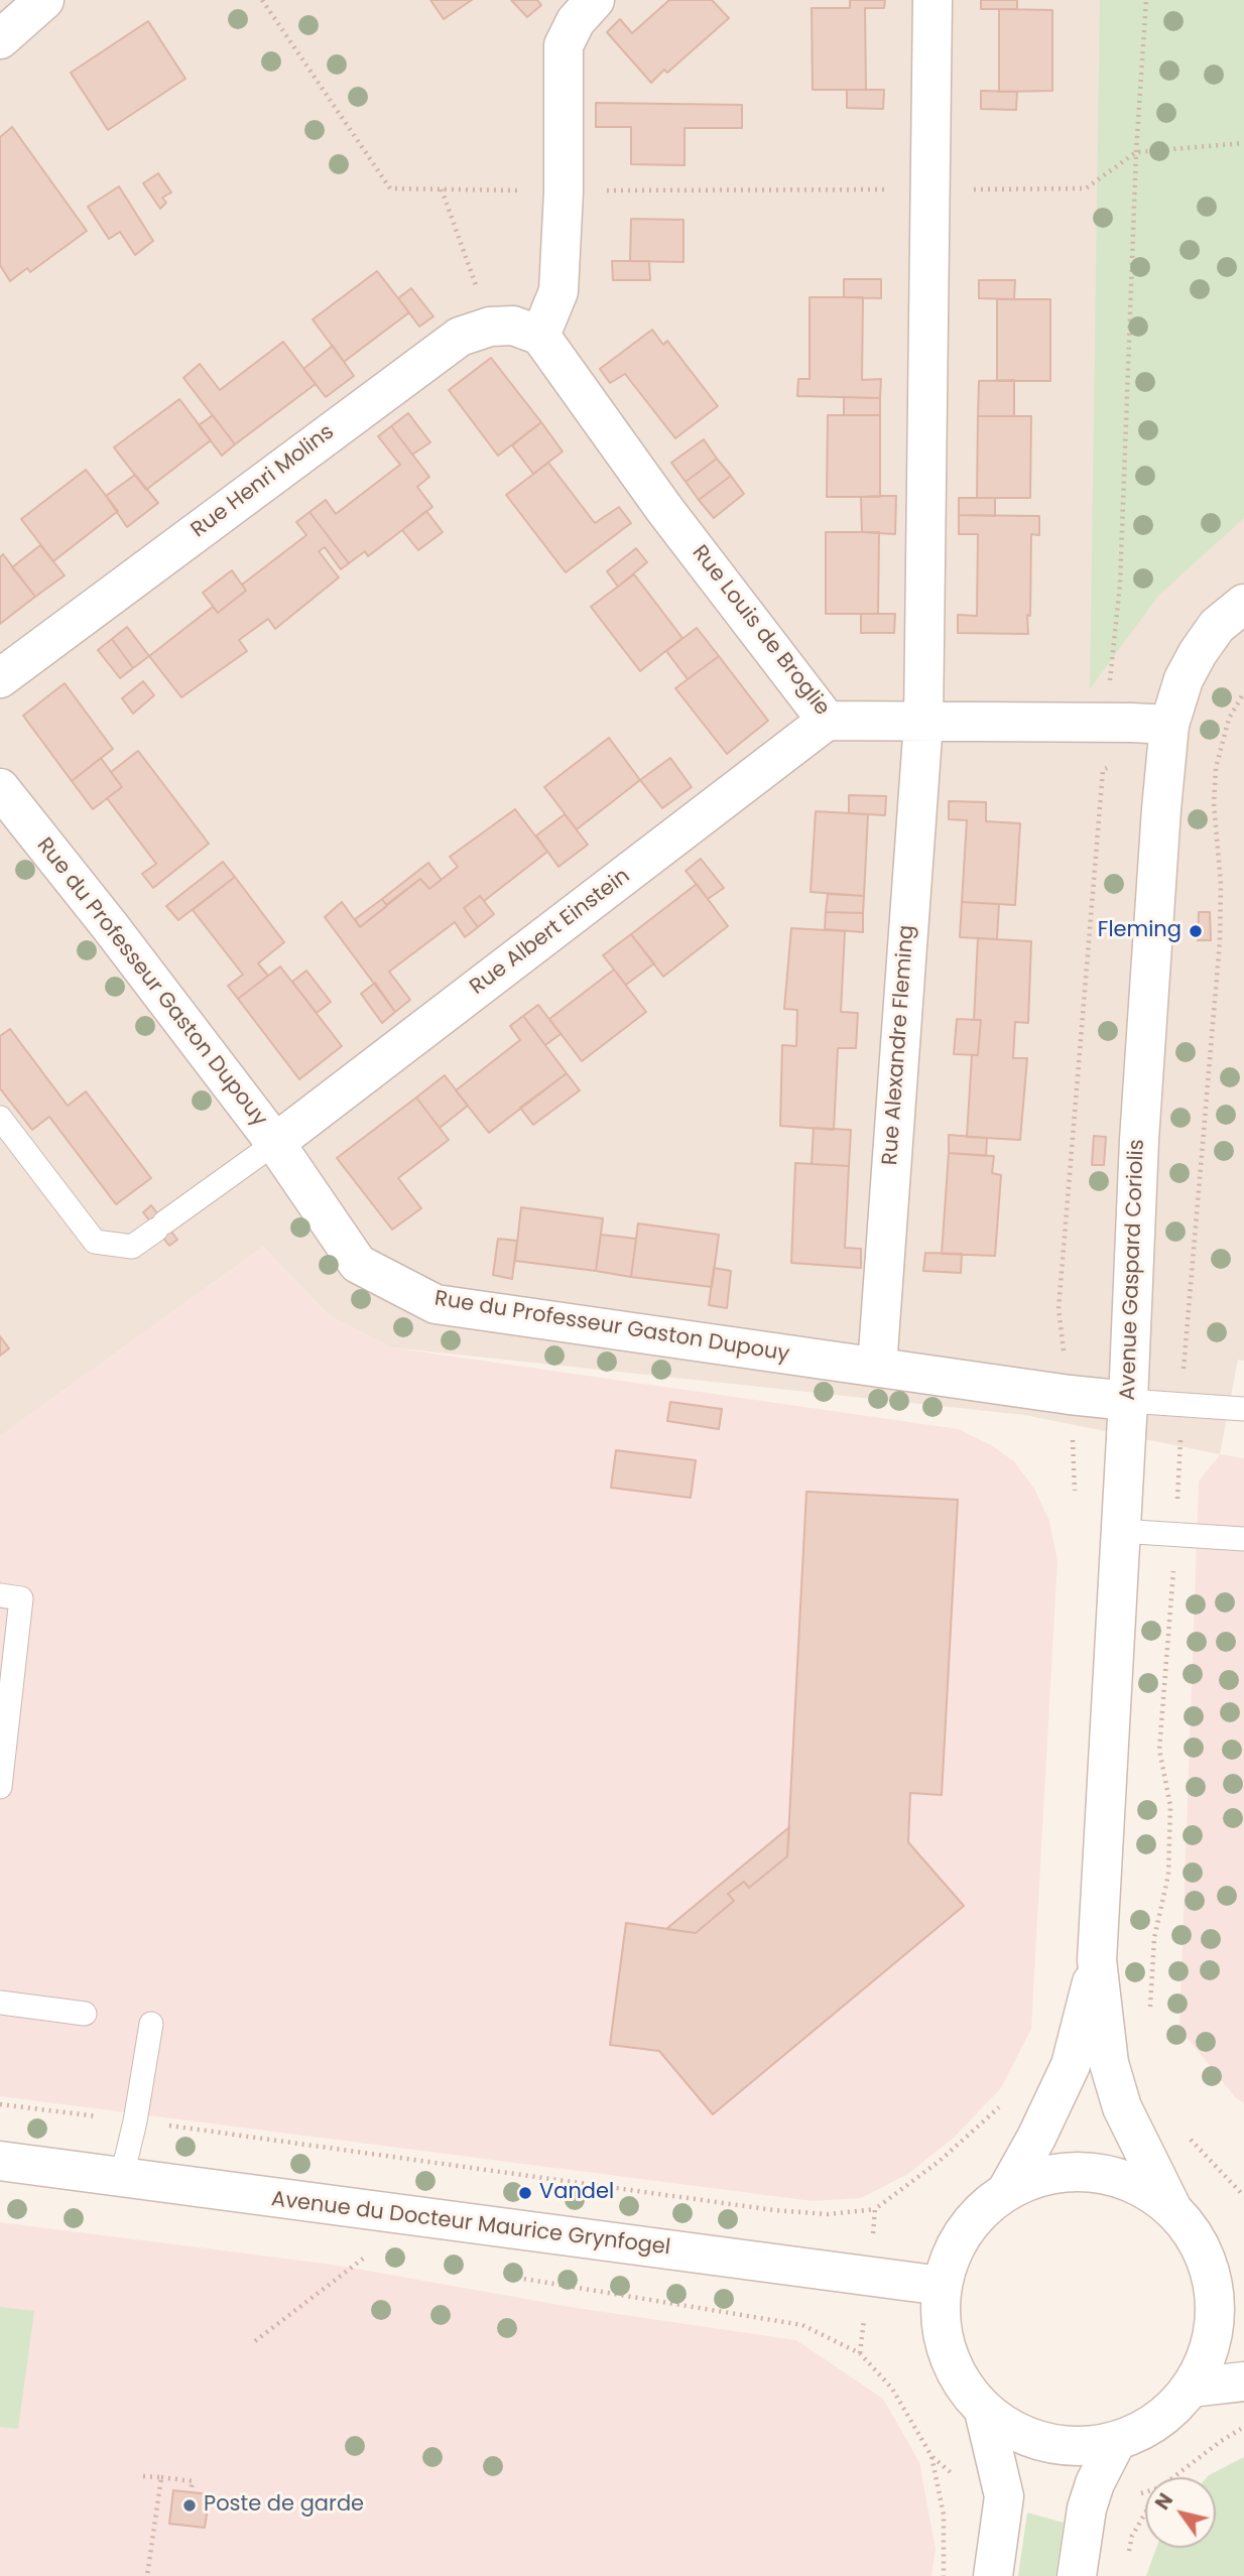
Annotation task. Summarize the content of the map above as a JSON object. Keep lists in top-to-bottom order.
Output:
{
  "streets": {
    "street": [
      "Rue Henri Molins",
      "Rue Louis de Broglie",
      "Rue Albert Einstein",
      "Rue du Professeur Gaston Dupouy",
      "Rue Alexandre Fleming",
      "Avenue Gaspard Coriolis",
      "Avenue du Docteur Maurice Grynfogel"
    ]
  },
  "crossings": [
    ["Rue Henri Molins", "Rue Louis de Broglie"],
    ["Rue Louis de Broglie", "Rue Albert Einstein"],
    ["Rue Louis de Broglie", "Rue Alexandre Fleming"],
    ["Rue Louis de Broglie", "Avenue Gaspard Coriolis"],
    ["Rue Albert Einstein", "Rue du Professeur Gaston Dupouy"],
    ["Rue du Professeur Gaston Dupouy", "Rue Alexandre Fleming"],
    ["Rue du Professeur Gaston Dupouy", "Avenue Gaspard Coriolis"]
  ],
  "places": ["Fleming", "Vandel", "Poste de garde"],
  "north": "top left"
}
